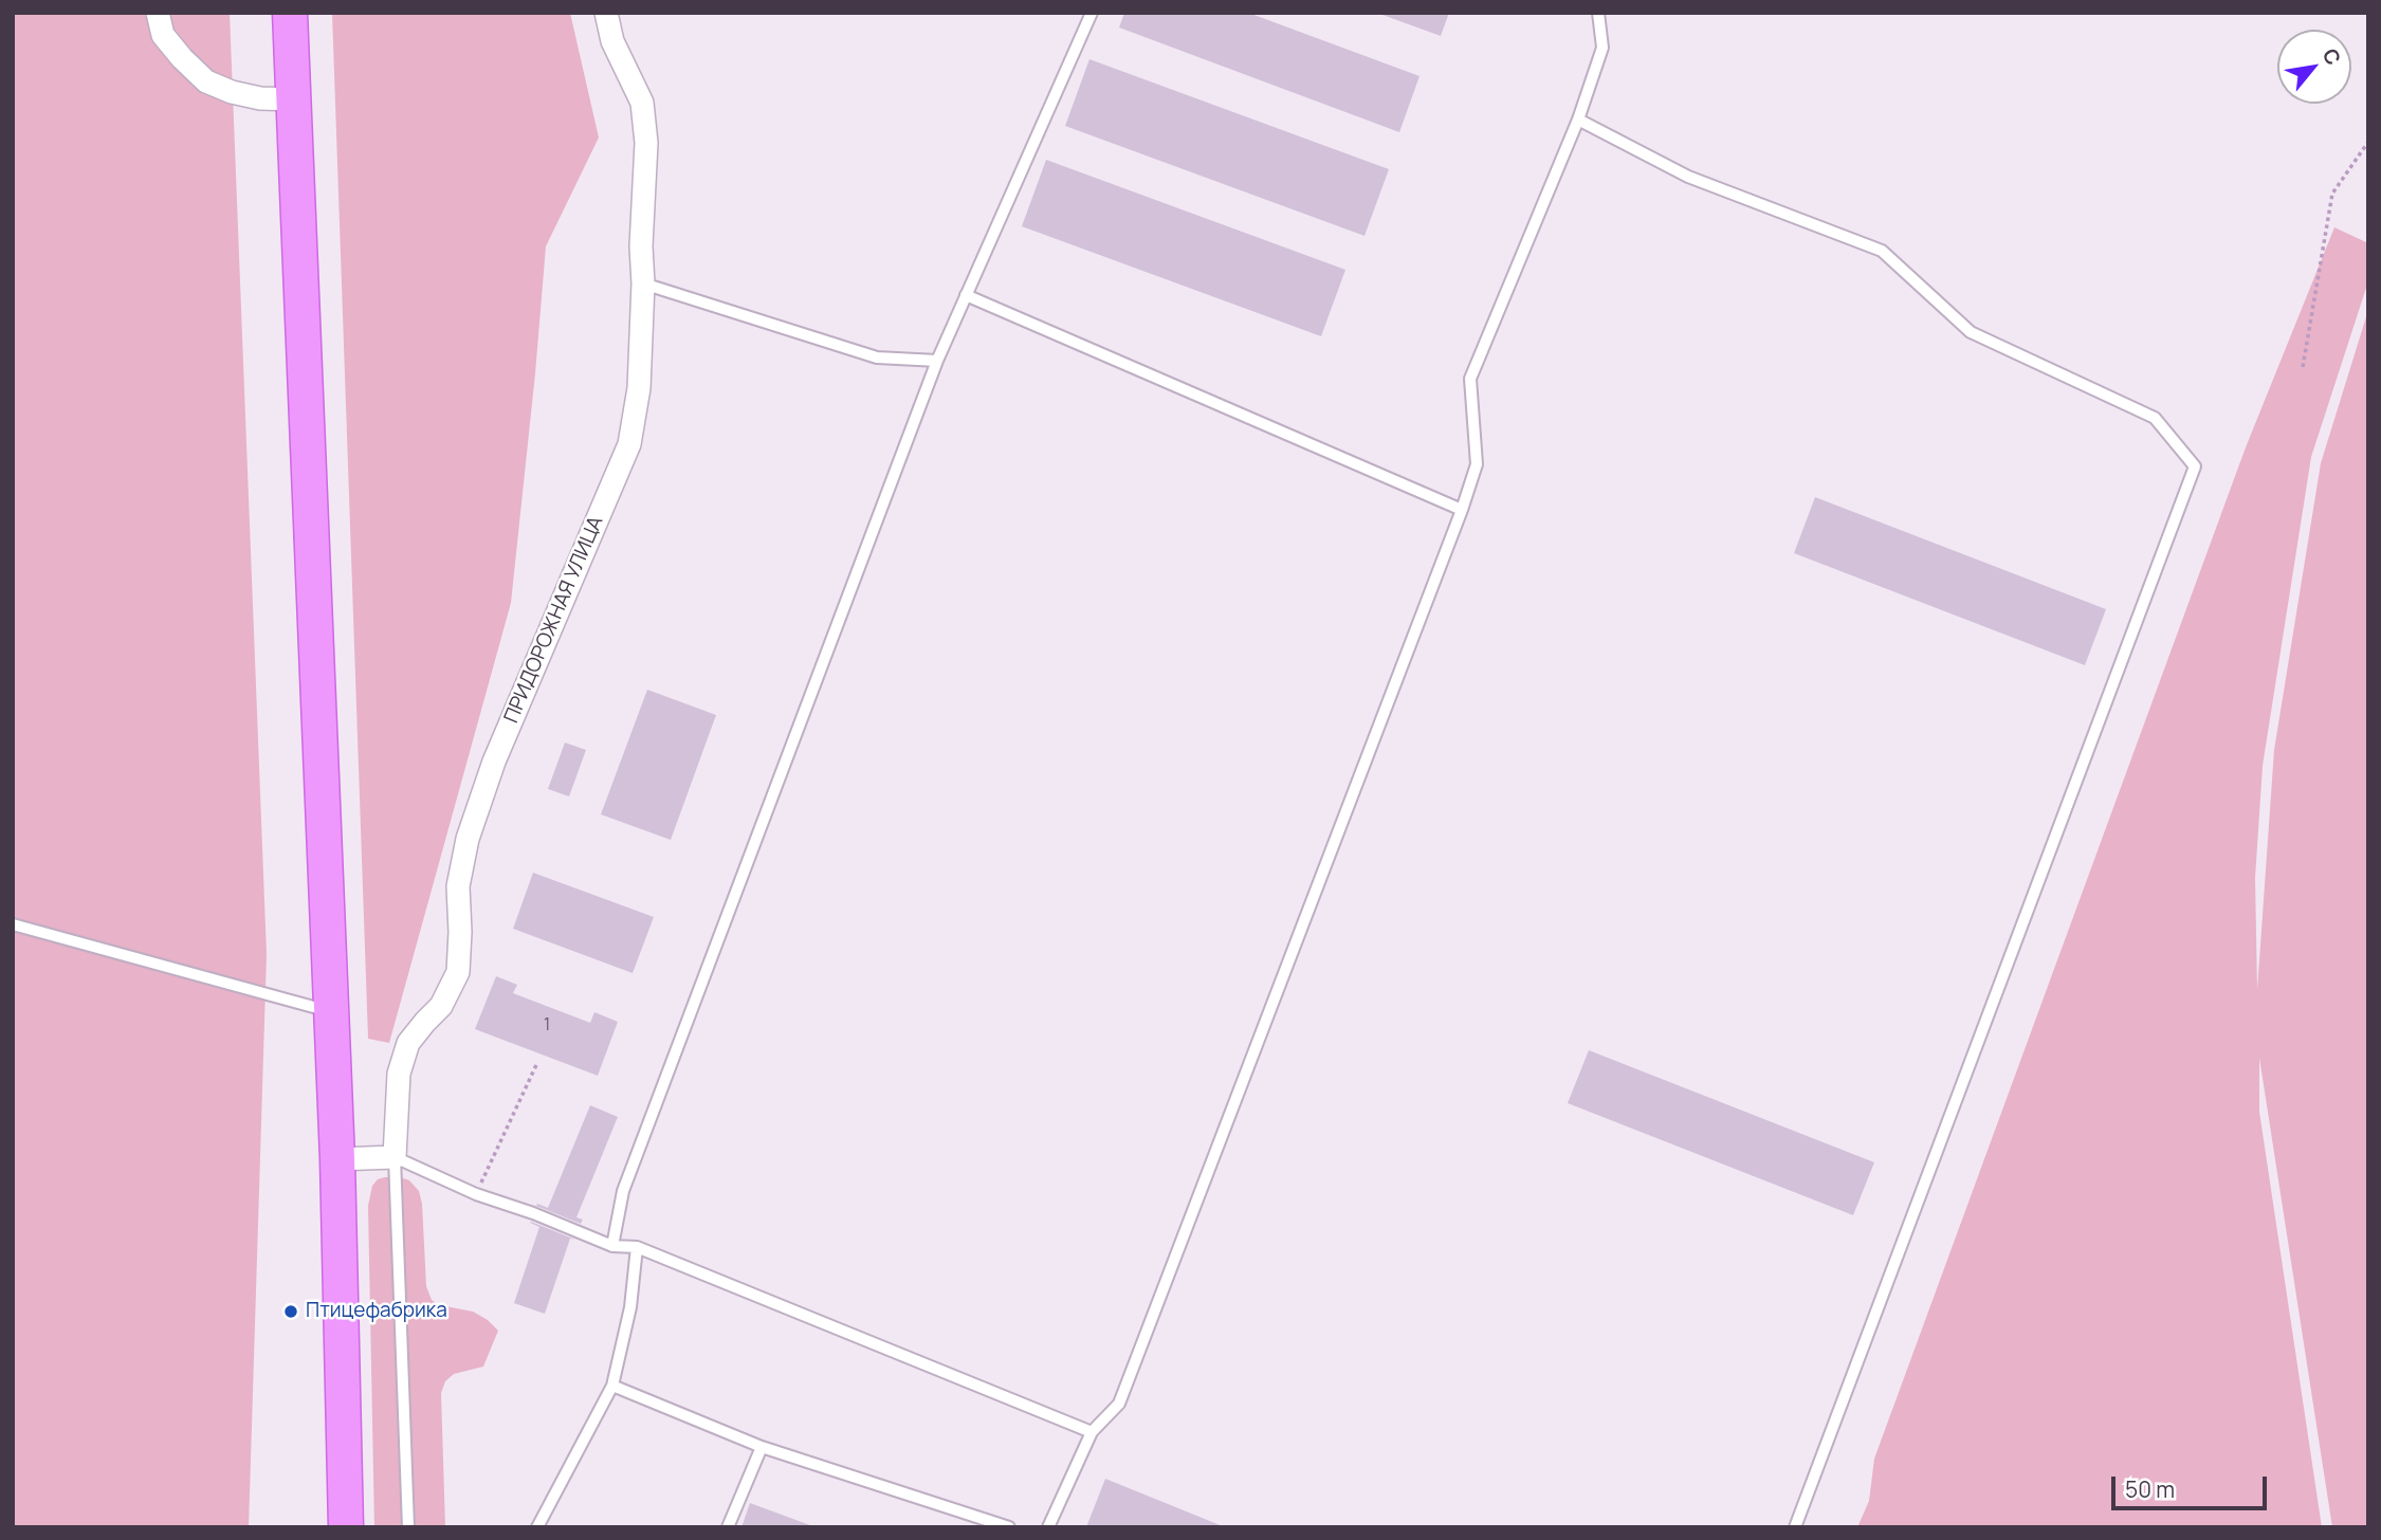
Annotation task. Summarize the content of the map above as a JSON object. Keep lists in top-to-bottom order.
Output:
{
  "streets": {
    "street": ["ПРИДОРОЖНАЯ УЛИЦА"]
  },
  "places": ["Птицефабрика"],
  "house_numbers": ["1"],
  "scale_bar": "50 m",
  "north": "top right"
}
